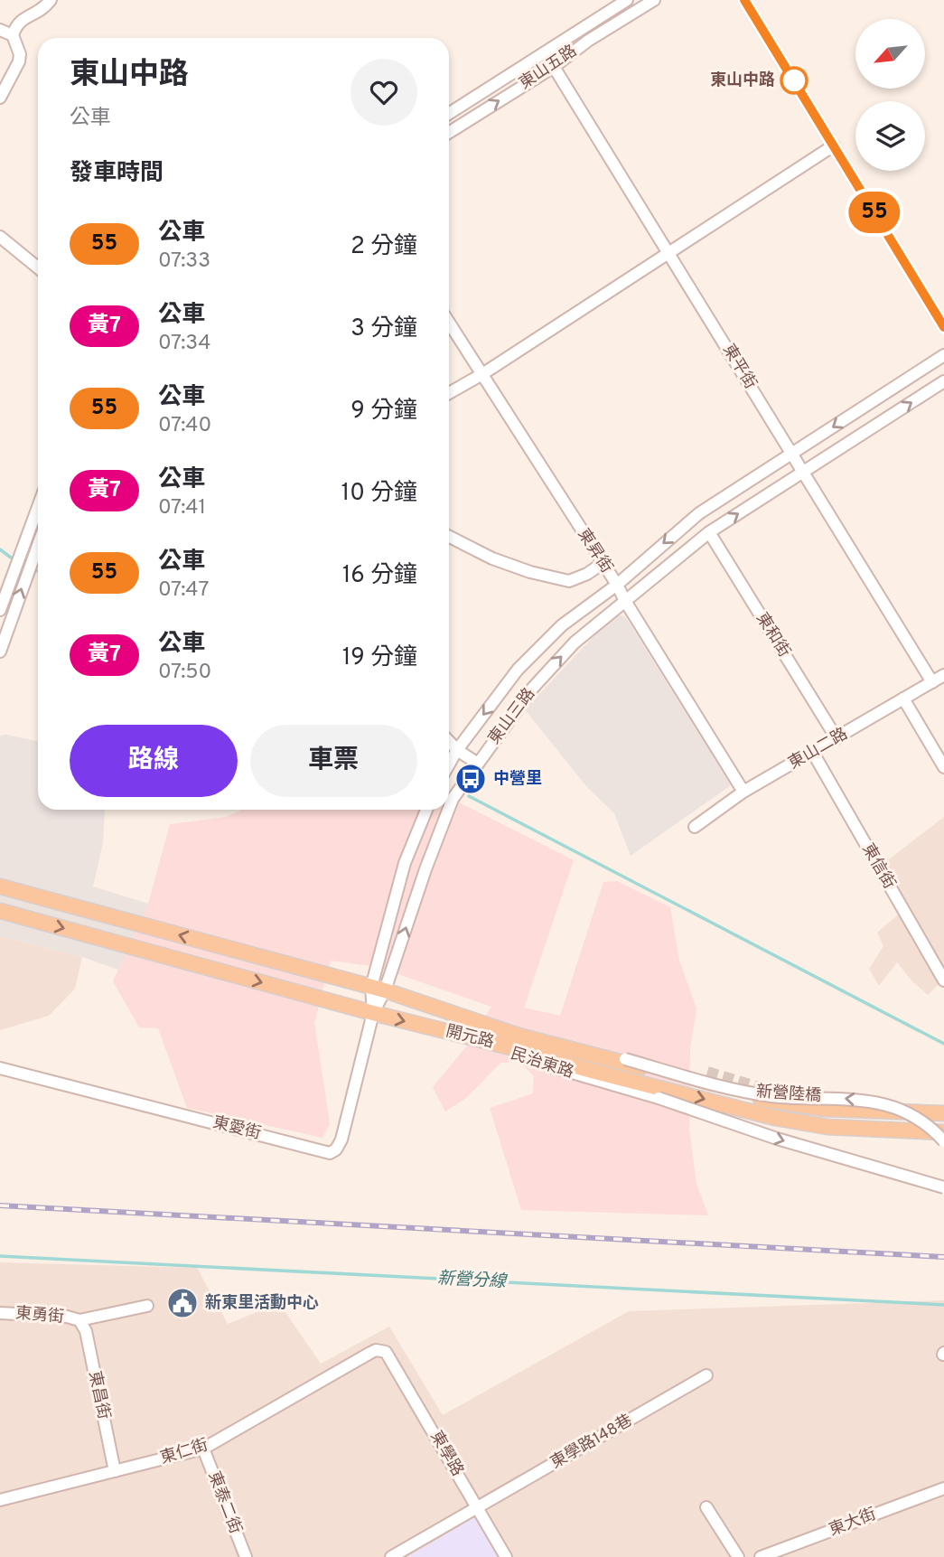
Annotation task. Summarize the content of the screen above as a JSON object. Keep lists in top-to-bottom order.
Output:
{
  "streets": {
    "main road": ["開元路"],
    "street": [
      "東山五路",
      "東平街",
      "東昇街",
      "東和街",
      "東山三路",
      "東山二路",
      "東信街",
      "民治東路",
      "新營陸橋",
      "東愛街",
      "東勇街",
      "東昌街",
      "東學路148巷",
      "東仁街",
      "東學路",
      "東泰二街",
      "東大街"
    ]
  },
  "crossings": [
    ["東山五路", "東平街"],
    ["東平街", "東山三路"],
    ["東平街", "東山二路"],
    ["東昇街", "東山三路"],
    ["東昇街", "東山二路"],
    ["東和街", "東山三路"],
    ["東和街", "東山二路"],
    ["東山三路", "開元路"],
    ["東山三路", "東愛街"],
    ["東山二路", "東信街"],
    ["開元路", "民治東路"],
    ["開元路", "新營陸橋"],
    ["開元路", "東愛街"],
    ["東勇街", "東昌街"],
    ["東昌街", "東仁街"],
    ["東學路148巷", "東學路"],
    ["東仁街", "東學路"],
    ["東仁街", "東泰二街"]
  ],
  "one_way": ["民治東路", "新營陸橋"],
  "water": ["新營分線"],
  "places": {
    "other": ["東山中路"],
    "bus stop": ["中營里"],
    "public building": ["新東里活動中心"]
  },
  "lines": ["bus line 55"],
  "north": "bottom left",
  "page": {
    "on_map": "55",
    "heading": [
      ["東山中路", "公車"],
      "發車時間"
    ],
    "list": [
      {
        "mark": "55",
        "name": "公車",
        "note": "07:33",
        "value": "2 分鐘"
      },
      {
        "mark": "黃7",
        "name": "公車",
        "note": "07:34",
        "value": "3 分鐘"
      },
      {
        "mark": "55",
        "name": "公車",
        "note": "07:40",
        "value": "9 分鐘"
      },
      {
        "mark": "黃7",
        "name": "公車",
        "note": "07:41",
        "value": "10 分鐘"
      },
      {
        "mark": "55",
        "name": "公車",
        "note": "07:47",
        "value": "16 分鐘"
      },
      {
        "mark": "黃7",
        "name": "公車",
        "note": "07:50",
        "value": "19 分鐘"
      }
    ],
    "buttons": ["路線", "車票"]
  }
}
